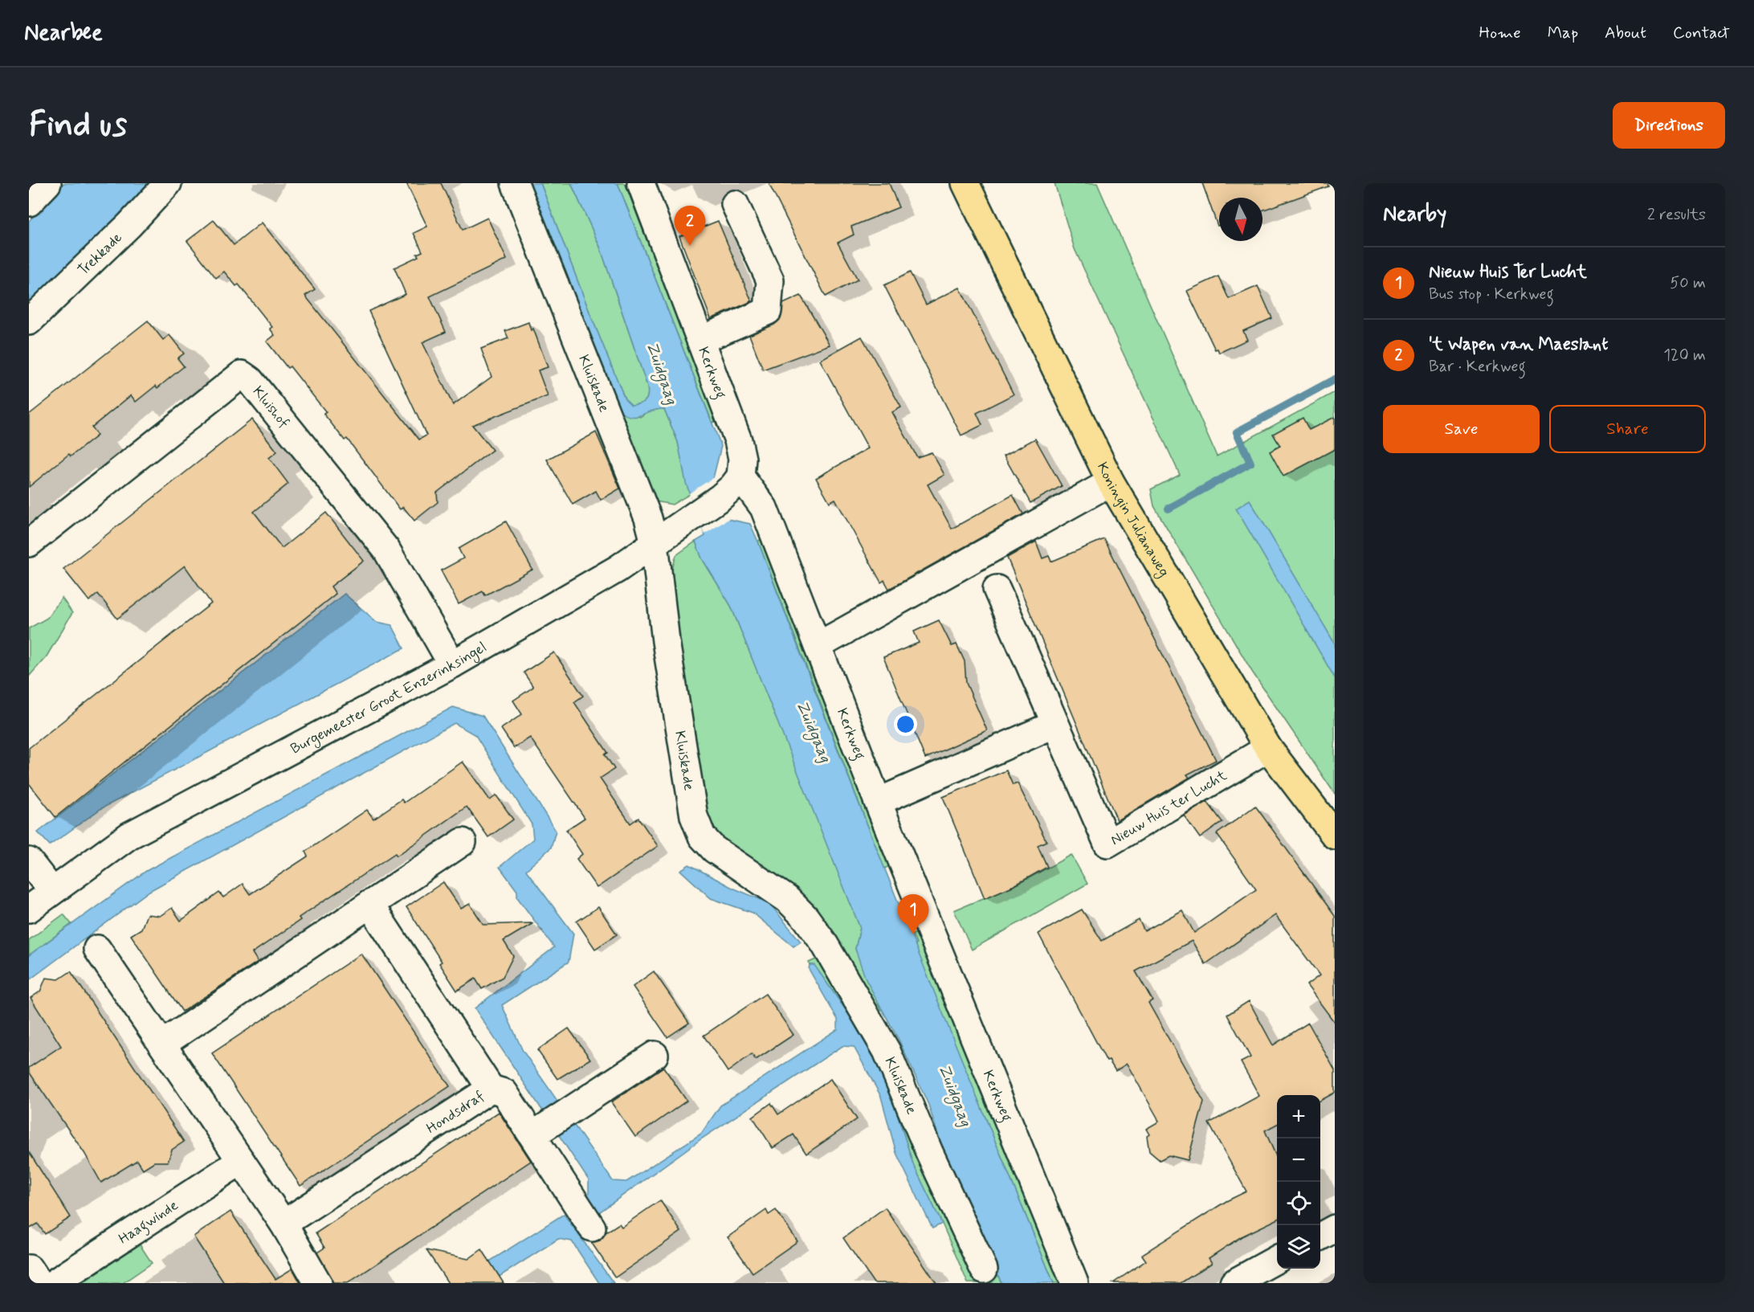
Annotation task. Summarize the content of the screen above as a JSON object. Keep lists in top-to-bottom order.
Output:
{
  "streets": {
    "main road": ["Koningin Julianaweg"],
    "street": [
      "Trekkade",
      "Kerkweg",
      "Kluiskade",
      "Kluishof",
      "Burgemeester Groot Enzerinksingel",
      "Nieuw Huis ter Lucht",
      "Hondsdraf",
      "Haagwinde"
    ]
  },
  "crossings": [
    ["Kerkweg", "Burgemeester Groot Enzerinksingel"],
    ["Kluiskade", "Burgemeester Groot Enzerinksingel"],
    ["Kluishof", "Burgemeester Groot Enzerinksingel"],
    ["Koningin Julianaweg", "Nieuw Huis ter Lucht"]
  ],
  "water": ["Zuidgaag"],
  "north": "bottom",
  "page": {
    "header": "Nearbee",
    "nav": [
      "Home",
      "Map",
      "About",
      "Contact"
    ],
    "buttons": [
      "Directions",
      ["Save", "Share"]
    ],
    "title": "Find us",
    "heading": ["Nearby", "2 results"],
    "pins": ["2", "1"],
    "list": [
      {
        "mark": "1",
        "name": "Nieuw Huis Ter Lucht",
        "note": "Bus stop · Kerkweg",
        "value": "50 m"
      },
      {
        "mark": "2",
        "name": "'t Wapen van Maeslant",
        "note": "Bar · Kerkweg",
        "value": "120 m"
      }
    ],
    "map_buttons": ["+", "−"]
  }
}
